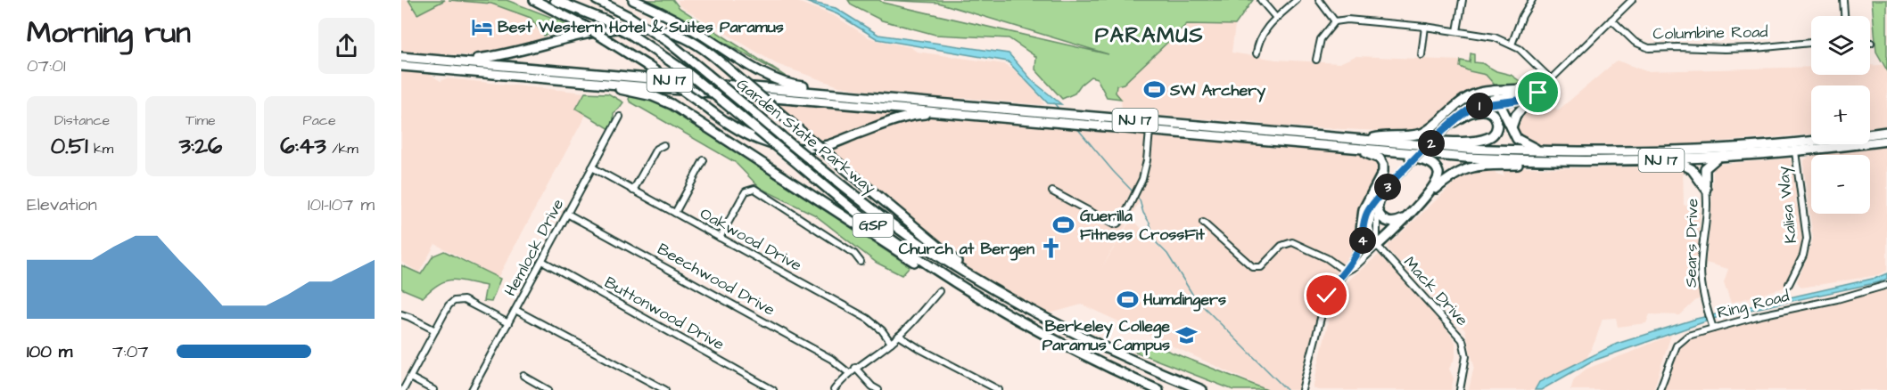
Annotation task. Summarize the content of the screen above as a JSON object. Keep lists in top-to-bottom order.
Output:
{
  "streets": {
    "highway": ["NJ 17", "Garden State Parkway", "GSP"],
    "street": [
      "Columbine Road",
      "Kalisa Way",
      "Oakwood Drive",
      "Sears Drive",
      "Hemlock Drive",
      "Beechwood Drive",
      "Mack Drive",
      "Ring Road",
      "Buttonwood Drive"
    ]
  },
  "crossings": [
    ["NJ 17", "Kalisa Way"],
    ["Oakwood Drive", "Hemlock Drive"],
    ["Sears Drive", "Ring Road"],
    ["Hemlock Drive", "Beechwood Drive"],
    ["Hemlock Drive", "Buttonwood Drive"]
  ],
  "districts": ["PARAMUS"],
  "places": {
    "hotel": ["Best Western Hotel & Suites Paramus"],
    "sports": ["SW Archery", "Guerilla Fitness CrossFit", "Humdingers"],
    "church": ["Church at Bergen"],
    "school or university": ["Berkeley College Paramus Campus"]
  },
  "page": {
    "heading": ["Morning run", "07:01"],
    "map_buttons": ["+", "−"],
    "stats": [
      ["Distance", "0.51 km"],
      ["Time", "3:26"],
      ["Pace", "6:43 /km"]
    ],
    "pins": [
      "1",
      "2",
      "3",
      "4"
    ],
    "chart": ["Elevation", "101–107 m"],
    "list": [
      {
        "name": "100 m",
        "note": "7:07"
      }
    ]
  }
}
